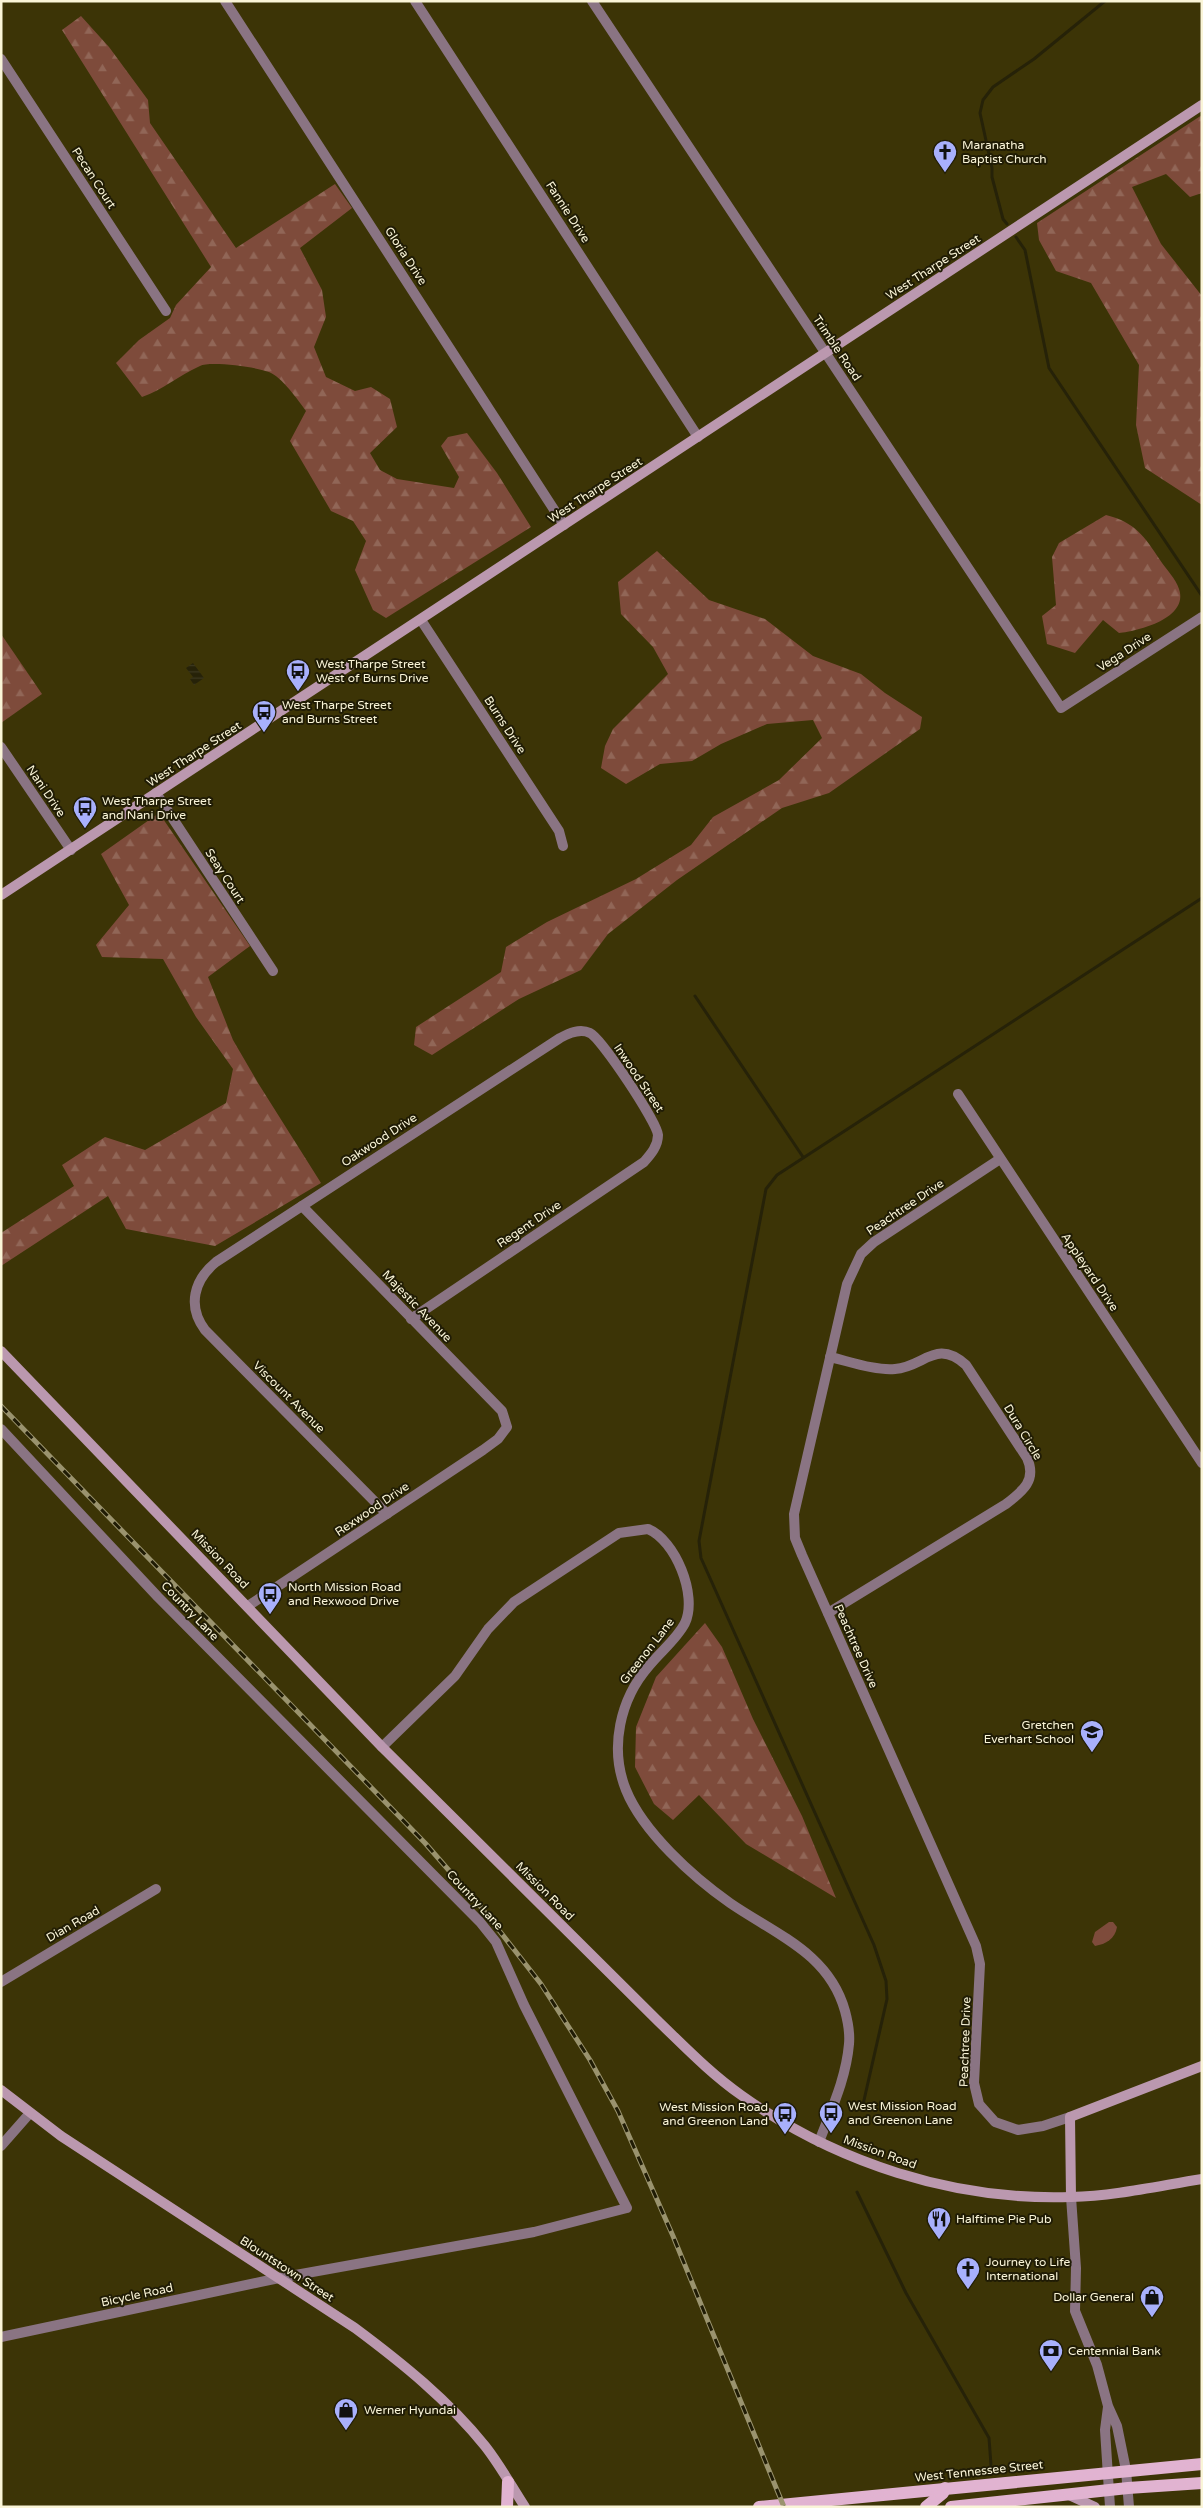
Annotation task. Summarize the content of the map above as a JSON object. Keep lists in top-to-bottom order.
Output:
{
  "streets": {
    "main road": [
      "West Tharpe Street",
      "Mission Road",
      "Blountstown Street",
      "West Tennessee Street"
    ],
    "street": [
      "Pecan Court",
      "Fannie Drive",
      "Gloria Drive",
      "Trimble Road",
      "Vega Drive",
      "Burns Drive",
      "Nani Drive",
      "Seay Court",
      "Inwood Street",
      "Oakwood Drive",
      "Peachtree Drive",
      "Regent Drive",
      "Appleyard Drive",
      "Majestic Avenue",
      "Viscount Avenue",
      "Dura Circle",
      "Rexwood Drive",
      "Country Lane",
      "Greenon Lane",
      "Dian Road",
      "Bicycle Road"
    ]
  },
  "crossings": [
    ["Fannie Drive", "West Tharpe Street"],
    ["Gloria Drive", "West Tharpe Street"],
    ["West Tharpe Street", "Trimble Road"],
    ["West Tharpe Street", "Burns Drive"],
    ["West Tharpe Street", "Nani Drive"],
    ["West Tharpe Street", "Seay Court"],
    ["Trimble Road", "Vega Drive"],
    ["Inwood Street", "Oakwood Drive"],
    ["Inwood Street", "Regent Drive"],
    ["Oakwood Drive", "Majestic Avenue"],
    ["Oakwood Drive", "Viscount Avenue"],
    ["Peachtree Drive", "Appleyard Drive"],
    ["Peachtree Drive", "Dura Circle"],
    ["Regent Drive", "Majestic Avenue"],
    ["Majestic Avenue", "Rexwood Drive"],
    ["Viscount Avenue", "Rexwood Drive"],
    ["Rexwood Drive", "Mission Road"],
    ["Mission Road", "Greenon Lane"],
    ["Country Lane", "Blountstown Street"],
    ["Country Lane", "Bicycle Road"],
    ["Blountstown Street", "Bicycle Road"]
  ],
  "places": {
    "church": ["Maranatha Baptist Church", "Journey to Life International"],
    "bus stop": [
      "West Tharpe Street West of Burns Drive",
      "West Tharpe Street and Burns Street",
      "West Tharpe Street and Nani Drive",
      "North Mission Road and Rexwood Drive",
      "West Mission Road and Greenon Lane",
      "West Mission Road and Greenon Land"
    ],
    "school or university": ["Gretchen Everhart School"],
    "restaurant": ["Halftime Pie Pub"],
    "shop": ["Dollar General", "Werner Hyundai"],
    "bank": ["Centennial Bank"]
  }
}
